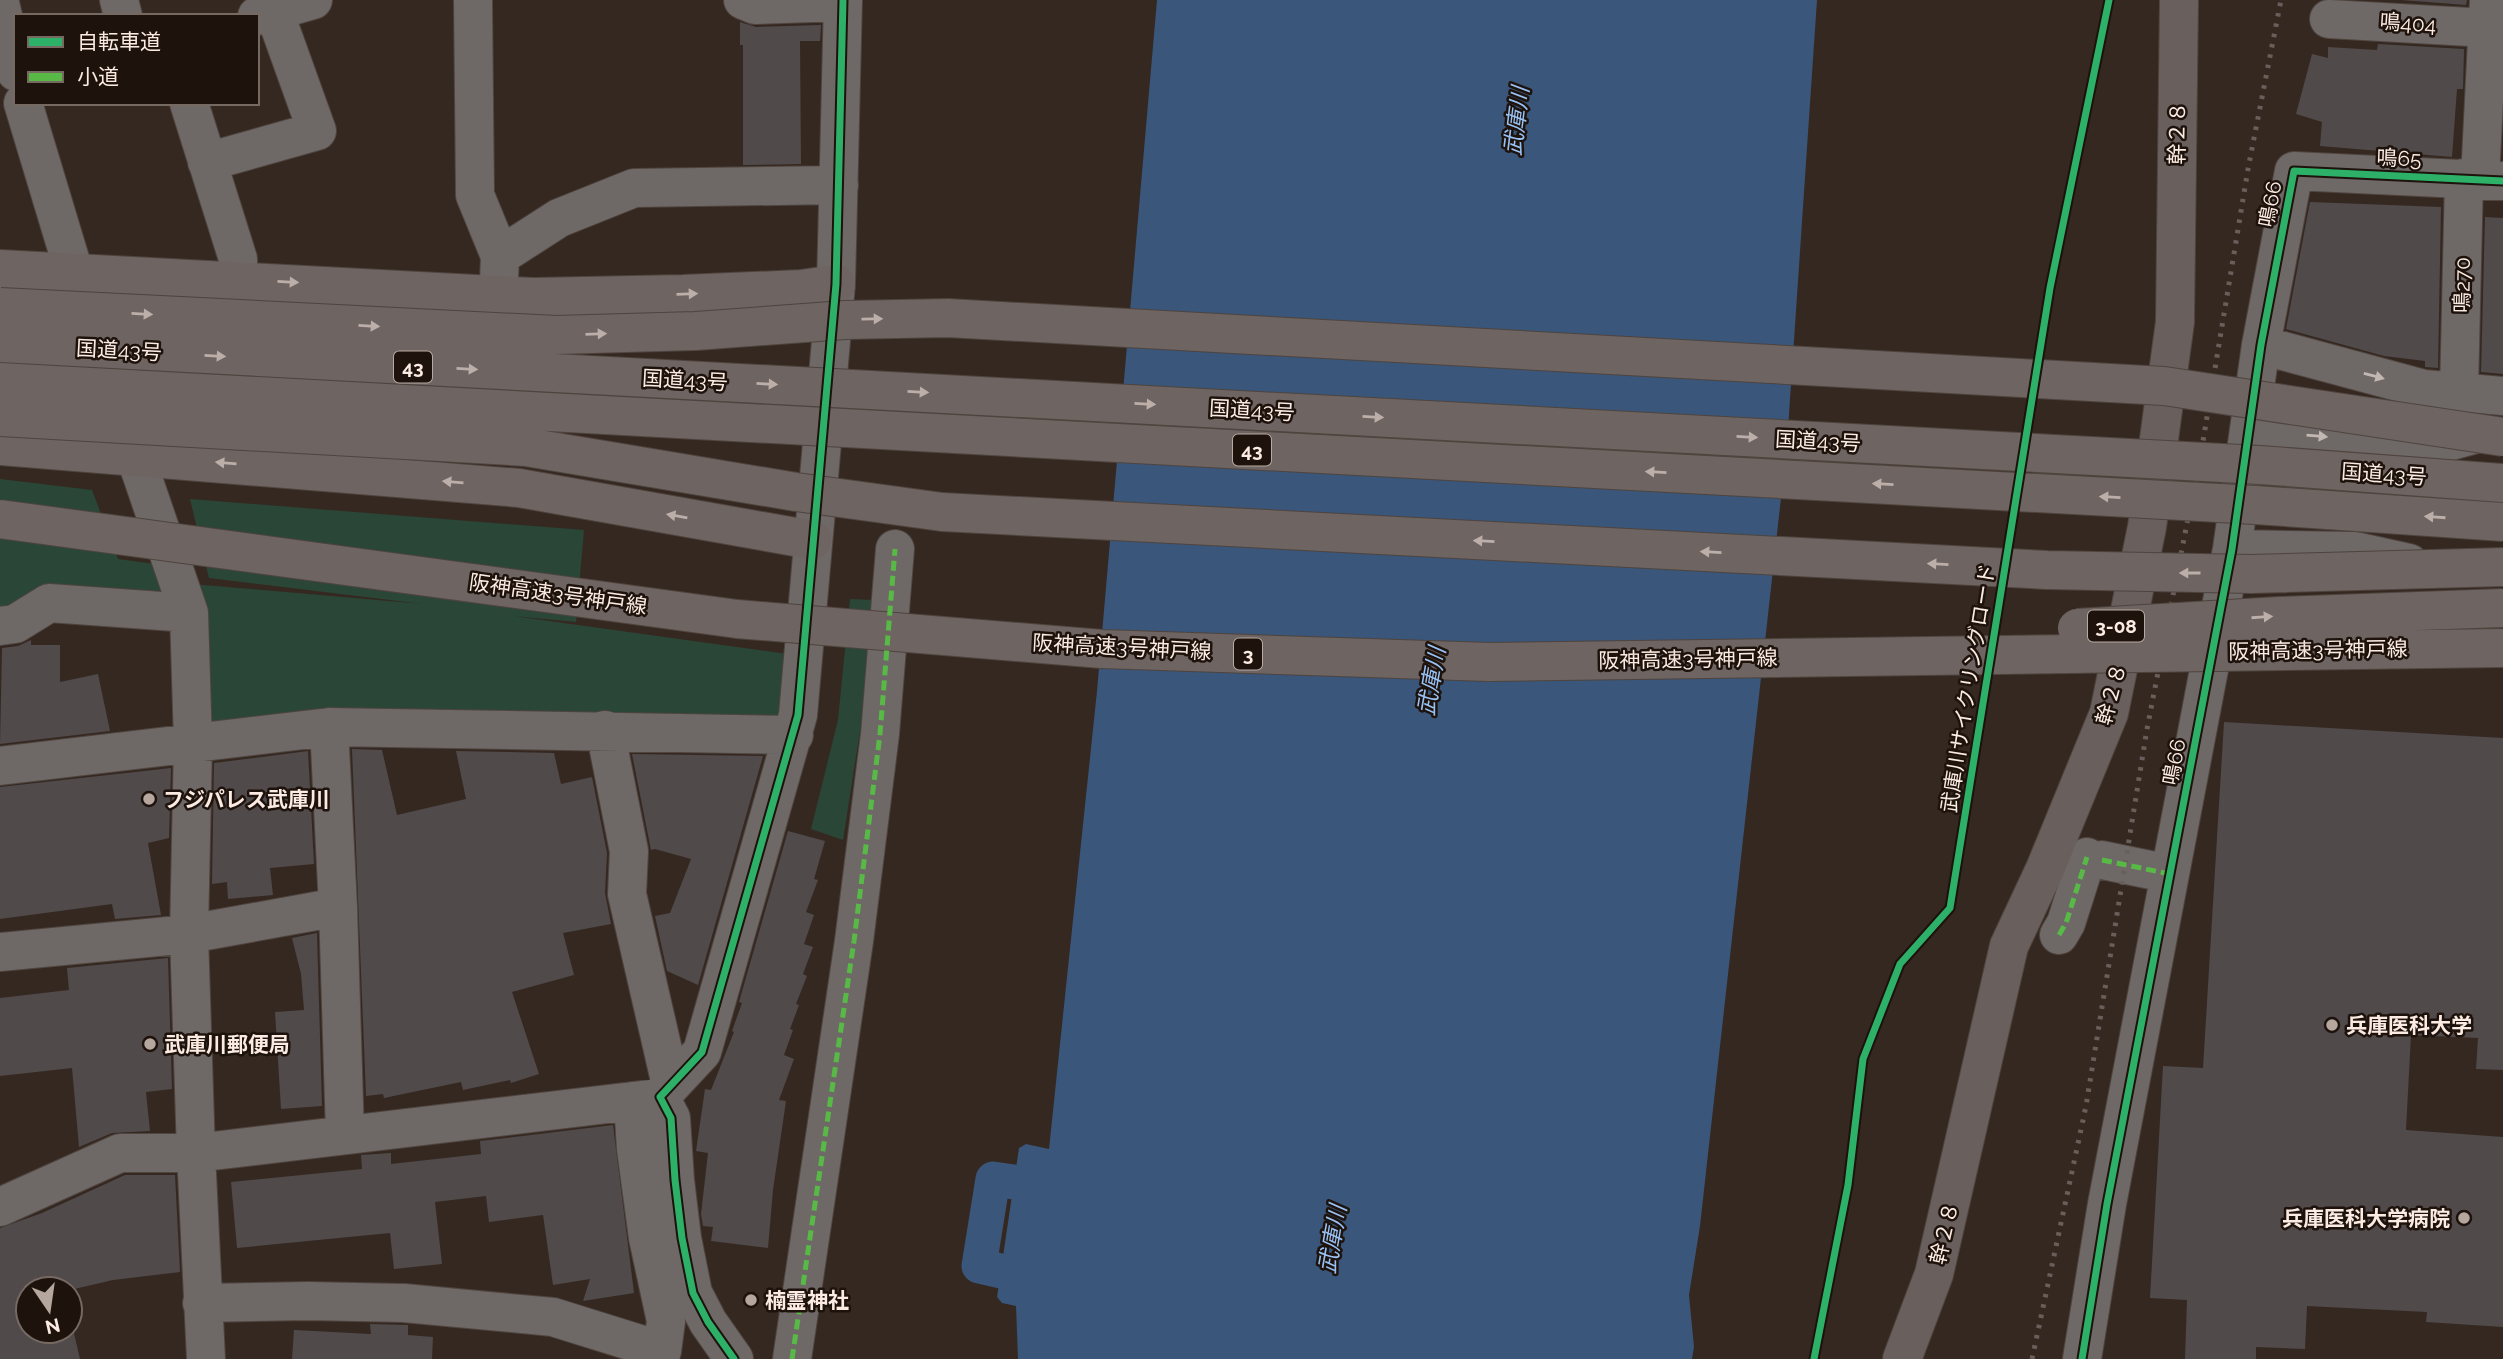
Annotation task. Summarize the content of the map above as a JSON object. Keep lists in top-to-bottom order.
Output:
{
  "streets": {
    "highway": [
      "国道43号",
      "43",
      "阪神高速3号神戸線",
      "3-08",
      "3"
    ],
    "street": [
      "鳴404",
      "幹２８",
      "鳴65",
      "鳴66",
      "鳴270"
    ],
    "cycle path": ["武庫川サイクリングロード"]
  },
  "crossings": [
    ["鳴404", "鳴270"],
    ["鳴65", "鳴66"],
    ["鳴65", "鳴270"],
    ["阪神高速3号神戸線", "3-08"]
  ],
  "water": ["武庫川"],
  "places": [
    "フジパレス武庫川",
    "兵庫医科大学",
    "武庫川郵便局",
    "兵庫医科大学病院",
    "楠霊神社"
  ],
  "legend": ["自転車道", "小道"],
  "north": "bottom"
}
